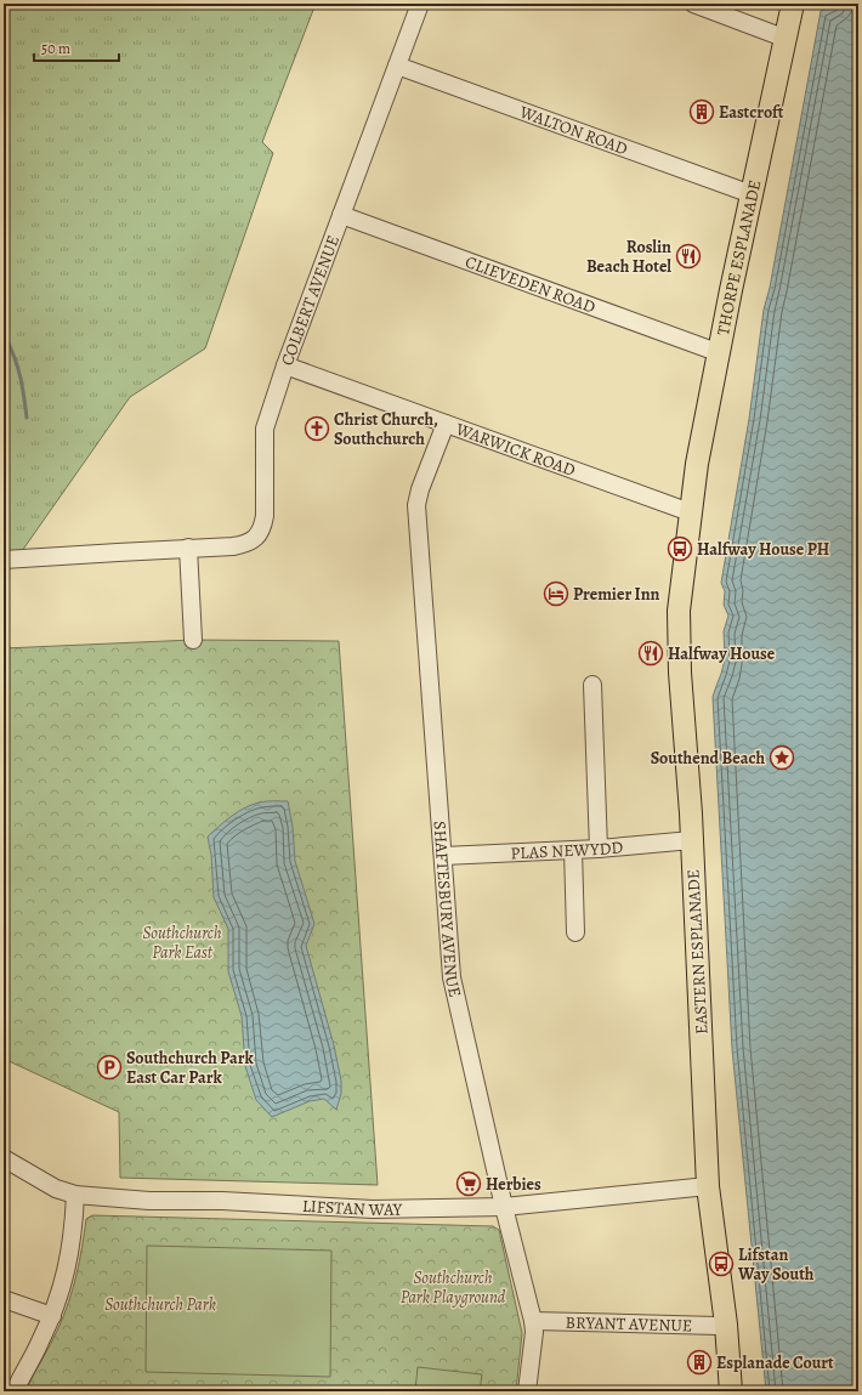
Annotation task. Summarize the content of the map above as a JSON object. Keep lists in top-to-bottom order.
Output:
{
  "streets": {
    "main road": ["THORPE ESPLANADE", "EASTERN ESPLANADE"],
    "street": [
      "WALTON ROAD",
      "CLIEVEDEN ROAD",
      "COLBERT AVENUE",
      "WARWICK ROAD",
      "PLAS NEWYDD",
      "SHAFTESBURY AVENUE",
      "LIFSTAN WAY",
      "BRYANT AVENUE"
    ]
  },
  "crossings": [
    ["WALTON ROAD", "THORPE ESPLANADE"],
    ["WALTON ROAD", "COLBERT AVENUE"],
    ["THORPE ESPLANADE", "CLIEVEDEN ROAD"],
    ["THORPE ESPLANADE", "WARWICK ROAD"],
    ["THORPE ESPLANADE", "EASTERN ESPLANADE"],
    ["CLIEVEDEN ROAD", "COLBERT AVENUE"],
    ["COLBERT AVENUE", "WARWICK ROAD"],
    ["WARWICK ROAD", "SHAFTESBURY AVENUE"],
    ["WARWICK ROAD", "EASTERN ESPLANADE"],
    ["PLAS NEWYDD", "SHAFTESBURY AVENUE"],
    ["PLAS NEWYDD", "EASTERN ESPLANADE"],
    ["SHAFTESBURY AVENUE", "LIFSTAN WAY"],
    ["SHAFTESBURY AVENUE", "BRYANT AVENUE"],
    ["EASTERN ESPLANADE", "LIFSTAN WAY"],
    ["EASTERN ESPLANADE", "BRYANT AVENUE"]
  ],
  "parks": ["Southchurch Park East", "Southchurch Park Playground", "Southchurch Park"],
  "places": {
    "building": ["Eastcroft", "Esplanade Court"],
    "restaurant": ["Roslin Beach Hotel", "Halfway House"],
    "church": ["Christ Church, Southchurch"],
    "bus stop": ["Halfway House PH", "Lifstan Way South"],
    "hotel": ["Premier Inn"],
    "place": ["Southend Beach"],
    "parking": ["Southchurch Park East Car Park"],
    "supermarket": ["Herbies"]
  },
  "scale_bar": "50 m"
}
